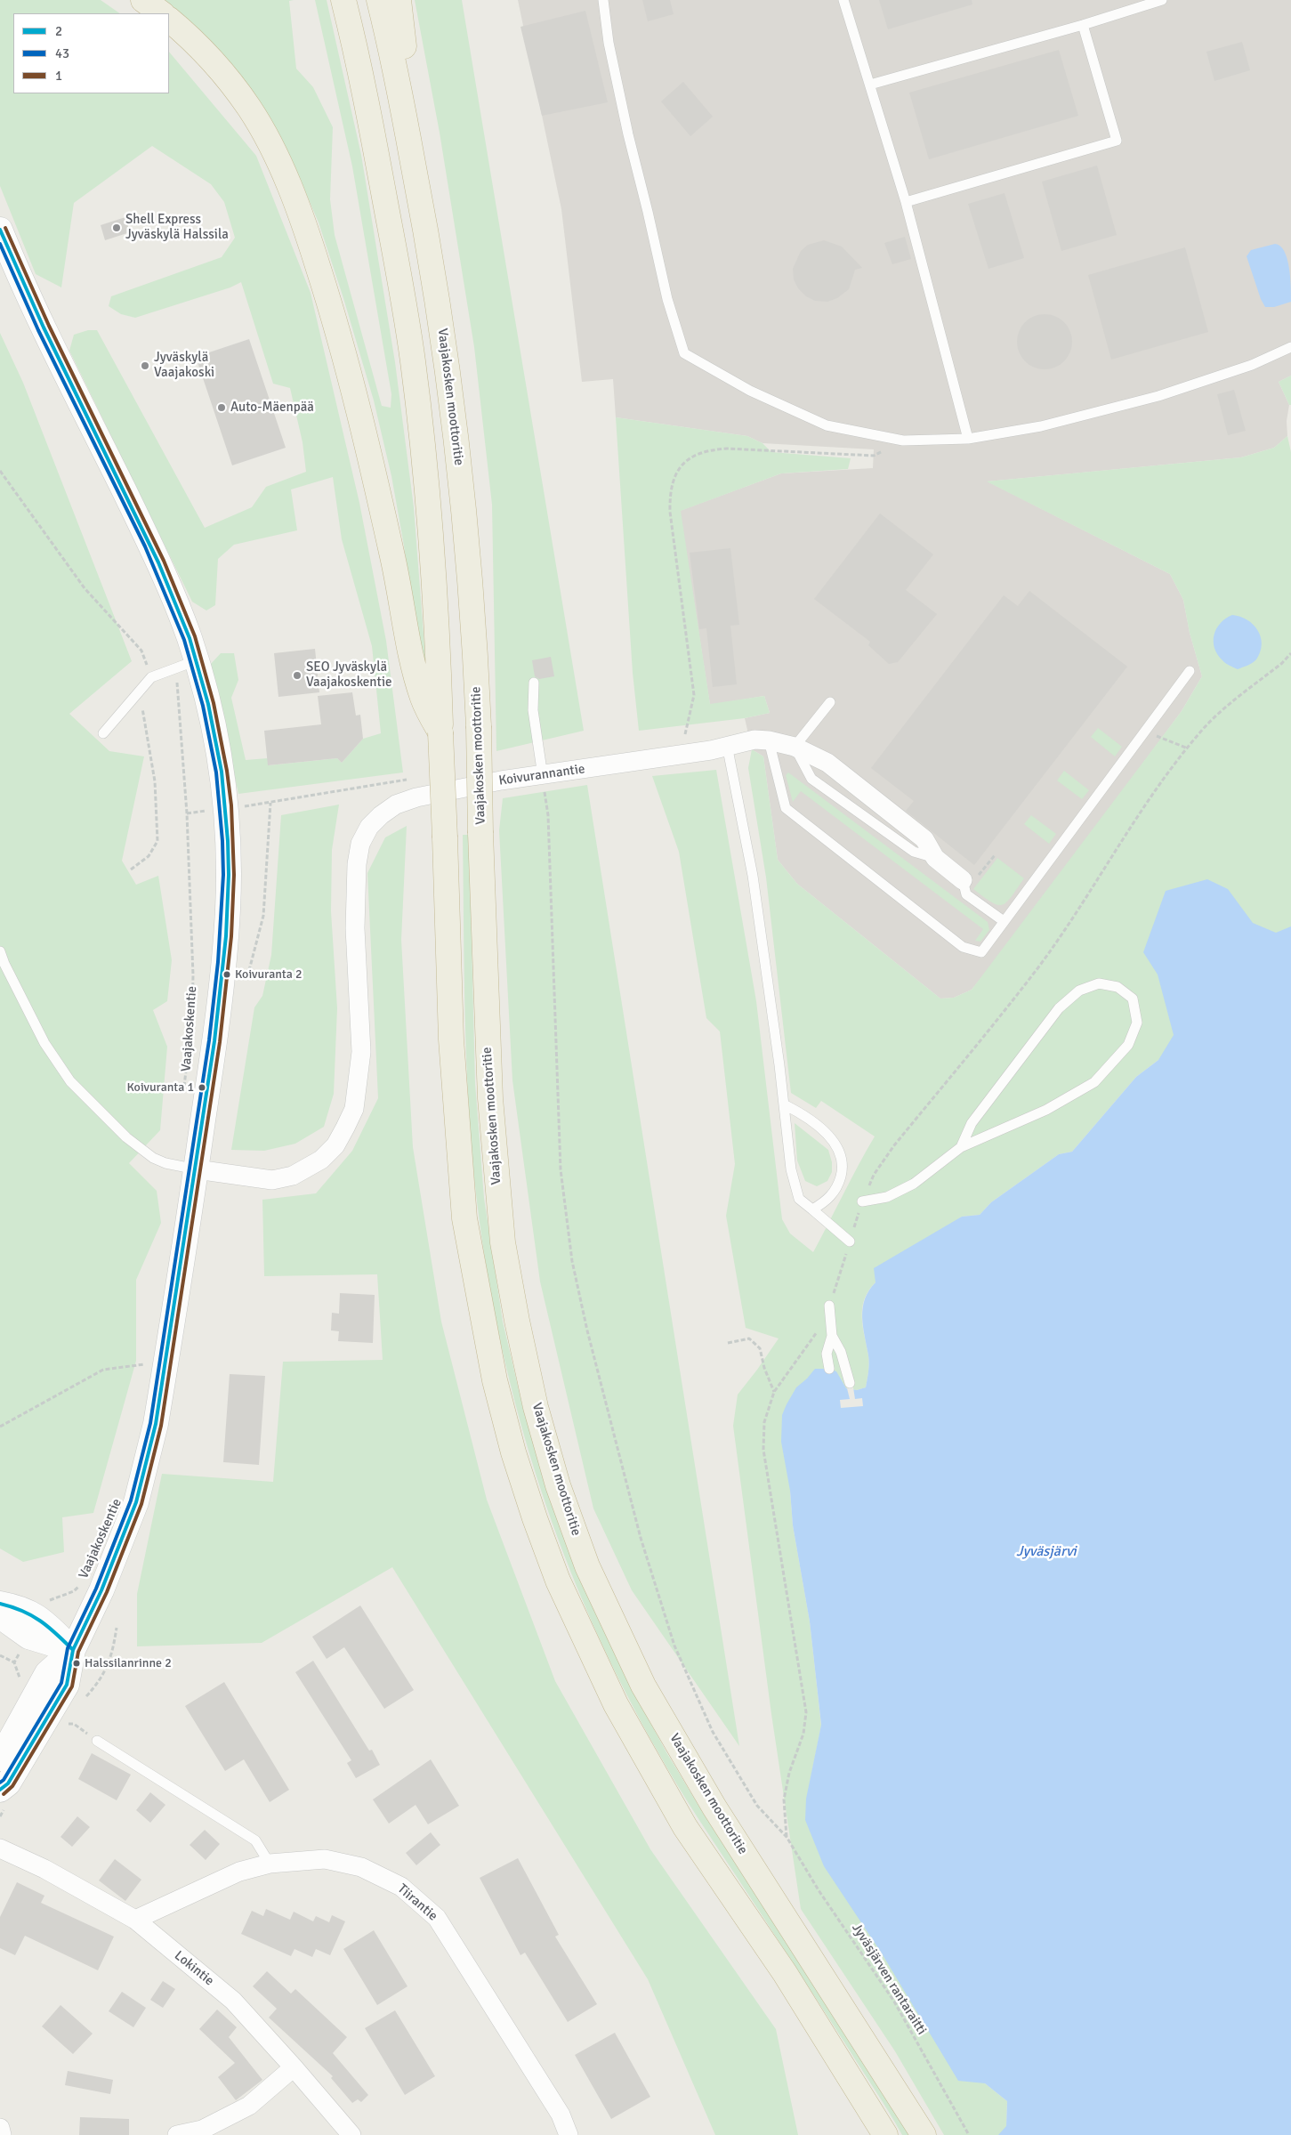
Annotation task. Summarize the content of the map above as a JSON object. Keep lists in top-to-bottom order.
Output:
{
  "streets": {
    "highway": ["Vaajakosken moottoritie"],
    "main road": ["Vaajakoskentie"],
    "street": ["Koivurannantie", "Tiirantie", "Lokintie"],
    "path": ["Jyväsjärven rantaraitti"]
  },
  "crossings": [
    ["Koivurannantie", "Vaajakoskentie"],
    ["Tiirantie", "Lokintie"]
  ],
  "water": ["Jyväsjärvi"],
  "places": [
    "Shell Express Jyväskylä Halssila",
    "Jyväskylä Vaajakoski",
    "Auto-Mäenpää",
    "SEO Jyväskylä Vaajakoskentie",
    "Koivuranta 2",
    "Koivuranta 1",
    "Halssilanrinne 2"
  ],
  "lines": ["transit line 1", "transit line 2", "transit line 43"],
  "legend": ["2", "43", "1"]
}
